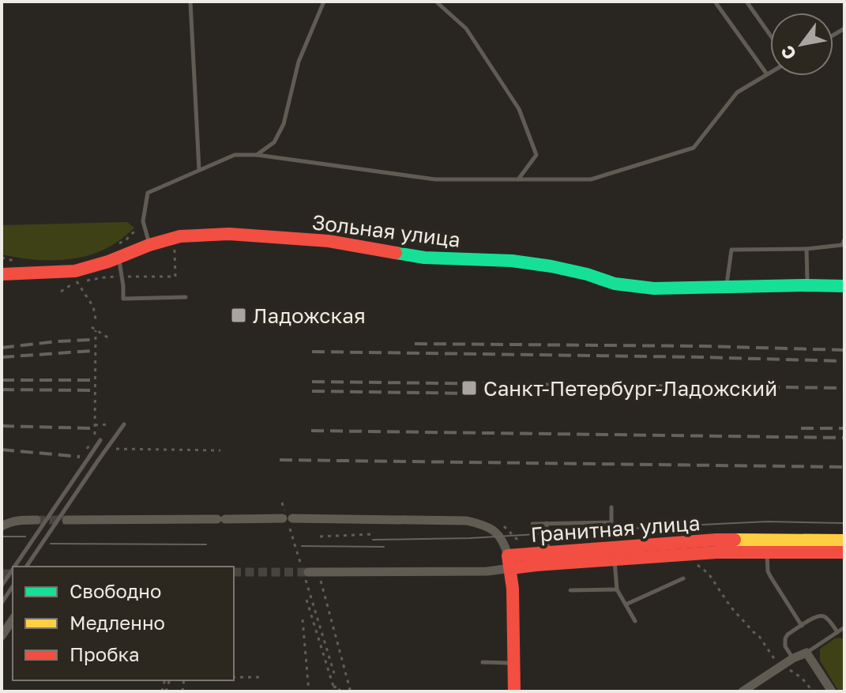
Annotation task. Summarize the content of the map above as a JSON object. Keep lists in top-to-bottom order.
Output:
{
  "streets": {
    "street": ["Зольная улица", "Гранитная улица"]
  },
  "places": {
    "transit": ["Ладожская", "Санкт-Петербург-Ладожский"]
  },
  "legend": ["Свободно", "Медленно", "Пробка"],
  "north": "bottom left"
}
